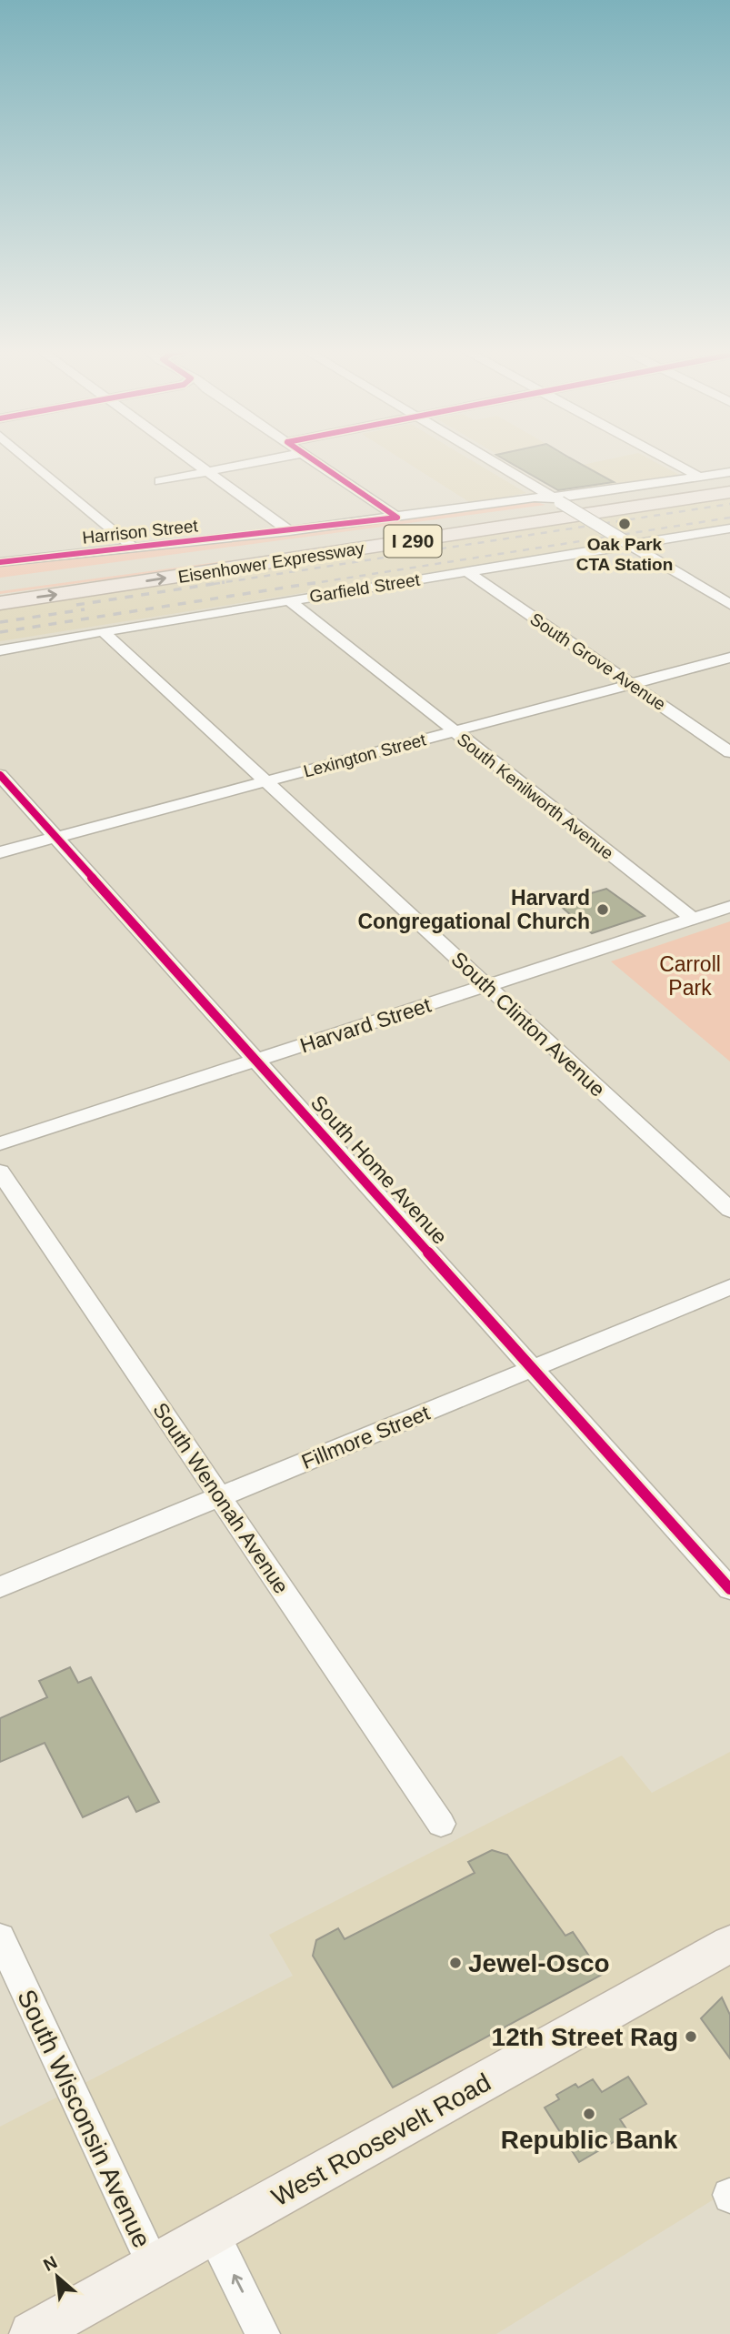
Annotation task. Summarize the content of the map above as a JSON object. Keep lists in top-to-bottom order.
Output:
{
  "streets": {
    "highway": ["I 290", "Eisenhower Expressway"],
    "main road": ["West Roosevelt Road"],
    "street": [
      "Harrison Street",
      "Garfield Street",
      "South Grove Avenue",
      "Lexington Street",
      "South Kenilworth Avenue",
      "South Clinton Avenue",
      "Harvard Street",
      "South Home Avenue",
      "Fillmore Street",
      "South Wenonah Avenue",
      "South Wisconsin Avenue"
    ]
  },
  "crossings": [
    ["Garfield Street", "South Grove Avenue"],
    ["Garfield Street", "South Kenilworth Avenue"],
    ["Garfield Street", "South Clinton Avenue"],
    ["South Grove Avenue", "Lexington Street"],
    ["Lexington Street", "South Kenilworth Avenue"],
    ["Lexington Street", "South Clinton Avenue"],
    ["Lexington Street", "South Home Avenue"],
    ["South Kenilworth Avenue", "Harvard Street"],
    ["South Clinton Avenue", "Harvard Street"],
    ["Harvard Street", "South Home Avenue"],
    ["South Home Avenue", "Fillmore Street"],
    ["Fillmore Street", "South Wenonah Avenue"],
    ["South Wisconsin Avenue", "West Roosevelt Road"]
  ],
  "parks": ["Carroll Park"],
  "places": [
    "Oak Park CTA Station",
    "Harvard Congregational Church",
    "Jewel-Osco",
    "12th Street Rag",
    "Republic Bank"
  ],
  "north": "top left"
}
